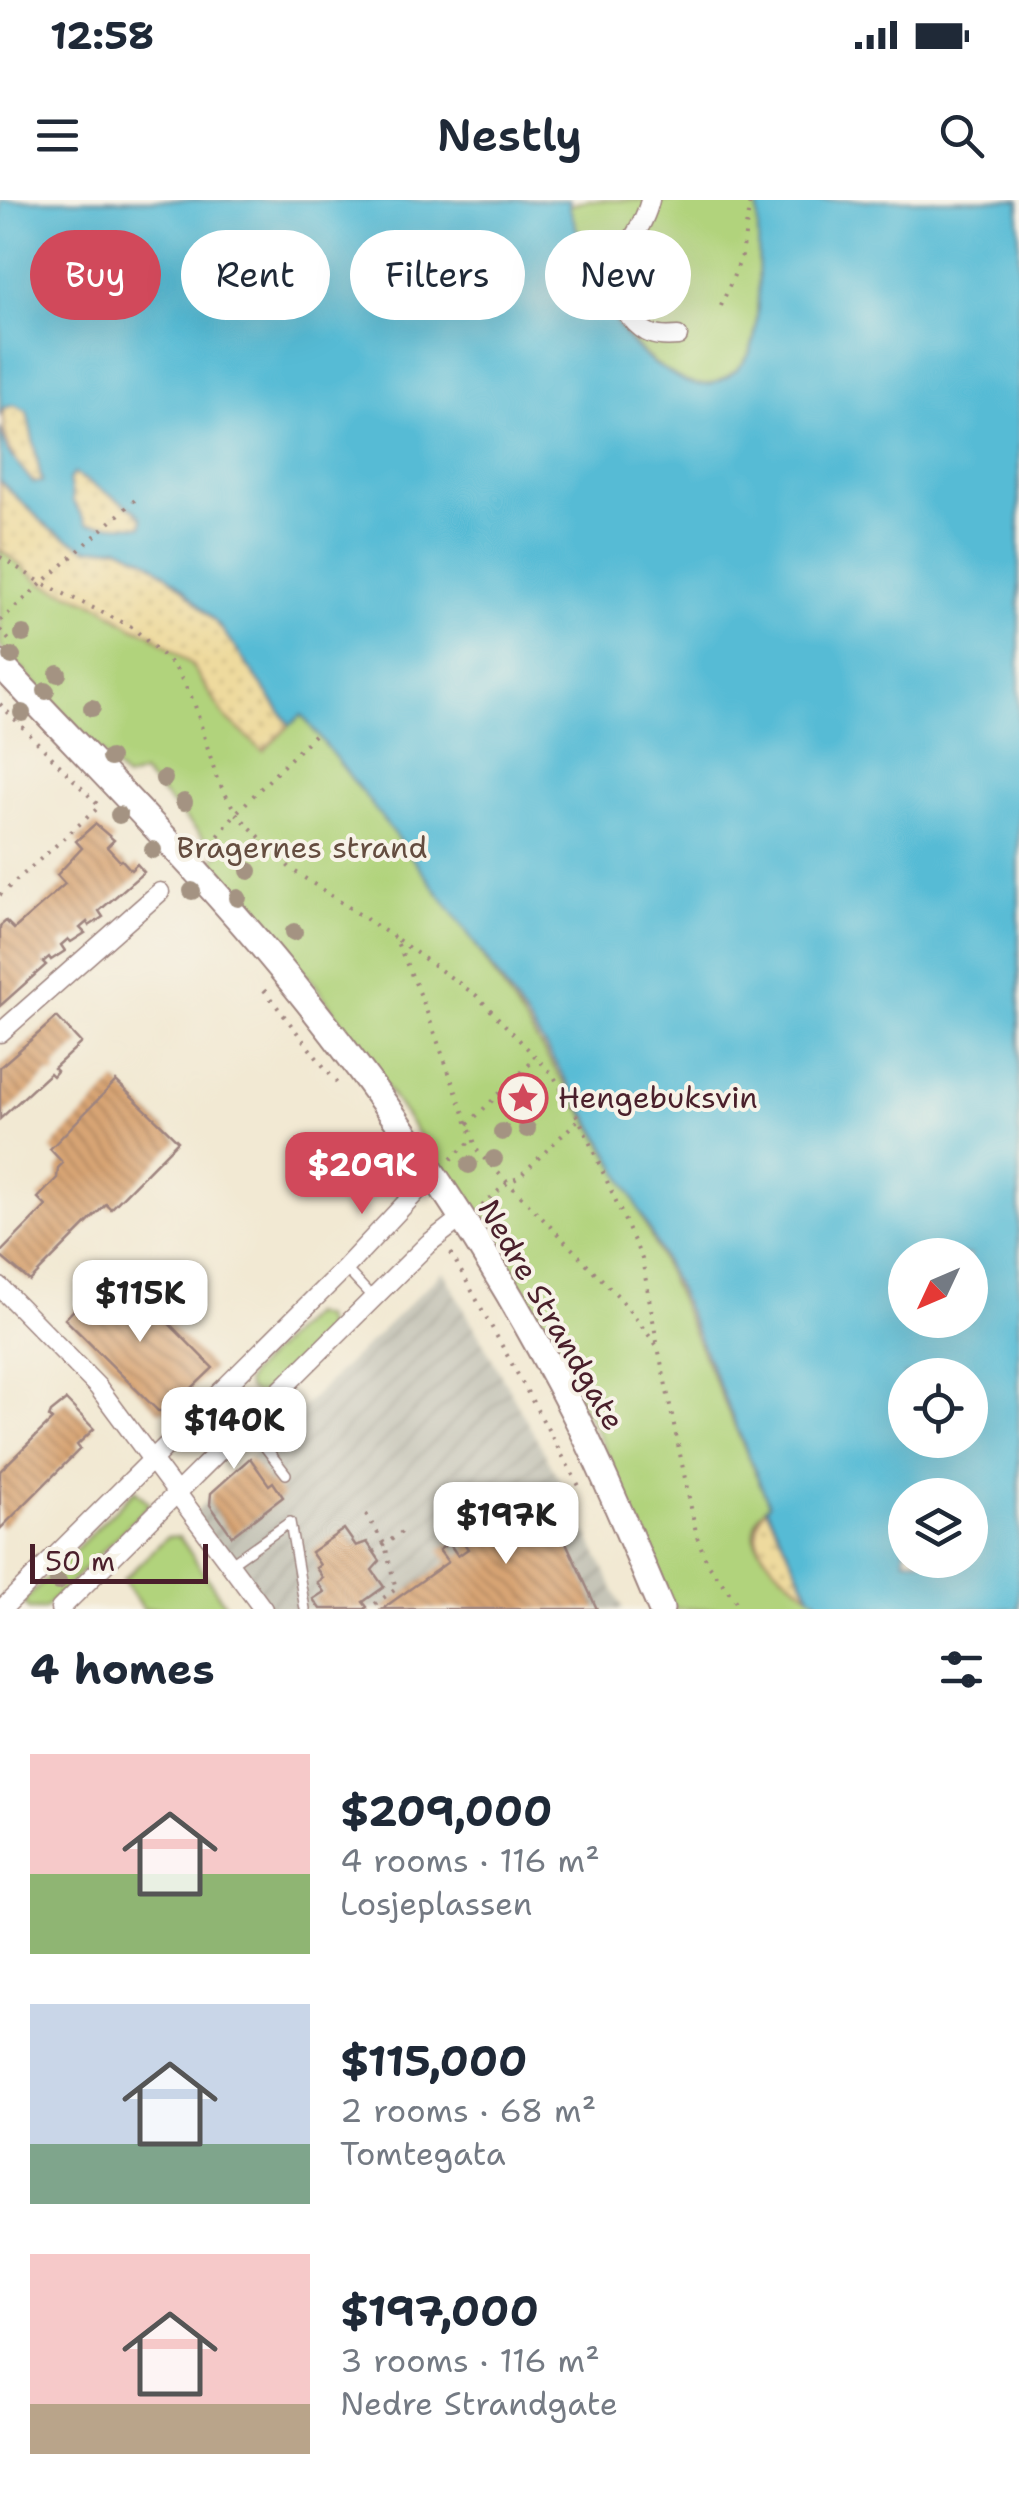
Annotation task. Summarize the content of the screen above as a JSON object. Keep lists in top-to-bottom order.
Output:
{
  "streets": {
    "street": ["Nedre Strandgate"]
  },
  "parks": ["Bragernes strand"],
  "places": {
    "place": ["Hengebuksvin"]
  },
  "scale_bar": "50 m",
  "north": "bottom left",
  "page": {
    "status": "12:58",
    "header": "Nestly",
    "chip": [
      "Buy",
      "Rent",
      "Filters",
      "New"
    ],
    "price": [
      "$209K",
      "$115K",
      "$140K",
      "$197K"
    ],
    "scale": "50 m",
    "heading": "4 homes",
    "list": [
      {
        "name": "$209,000",
        "note": "4 rooms · 116 m² · Losjeplassen"
      },
      {
        "name": "$115,000",
        "note": "2 rooms · 68 m² · Tomtegata"
      },
      {
        "name": "$197,000",
        "note": "3 rooms · 116 m² · Nedre Strandgate"
      }
    ]
  }
}
